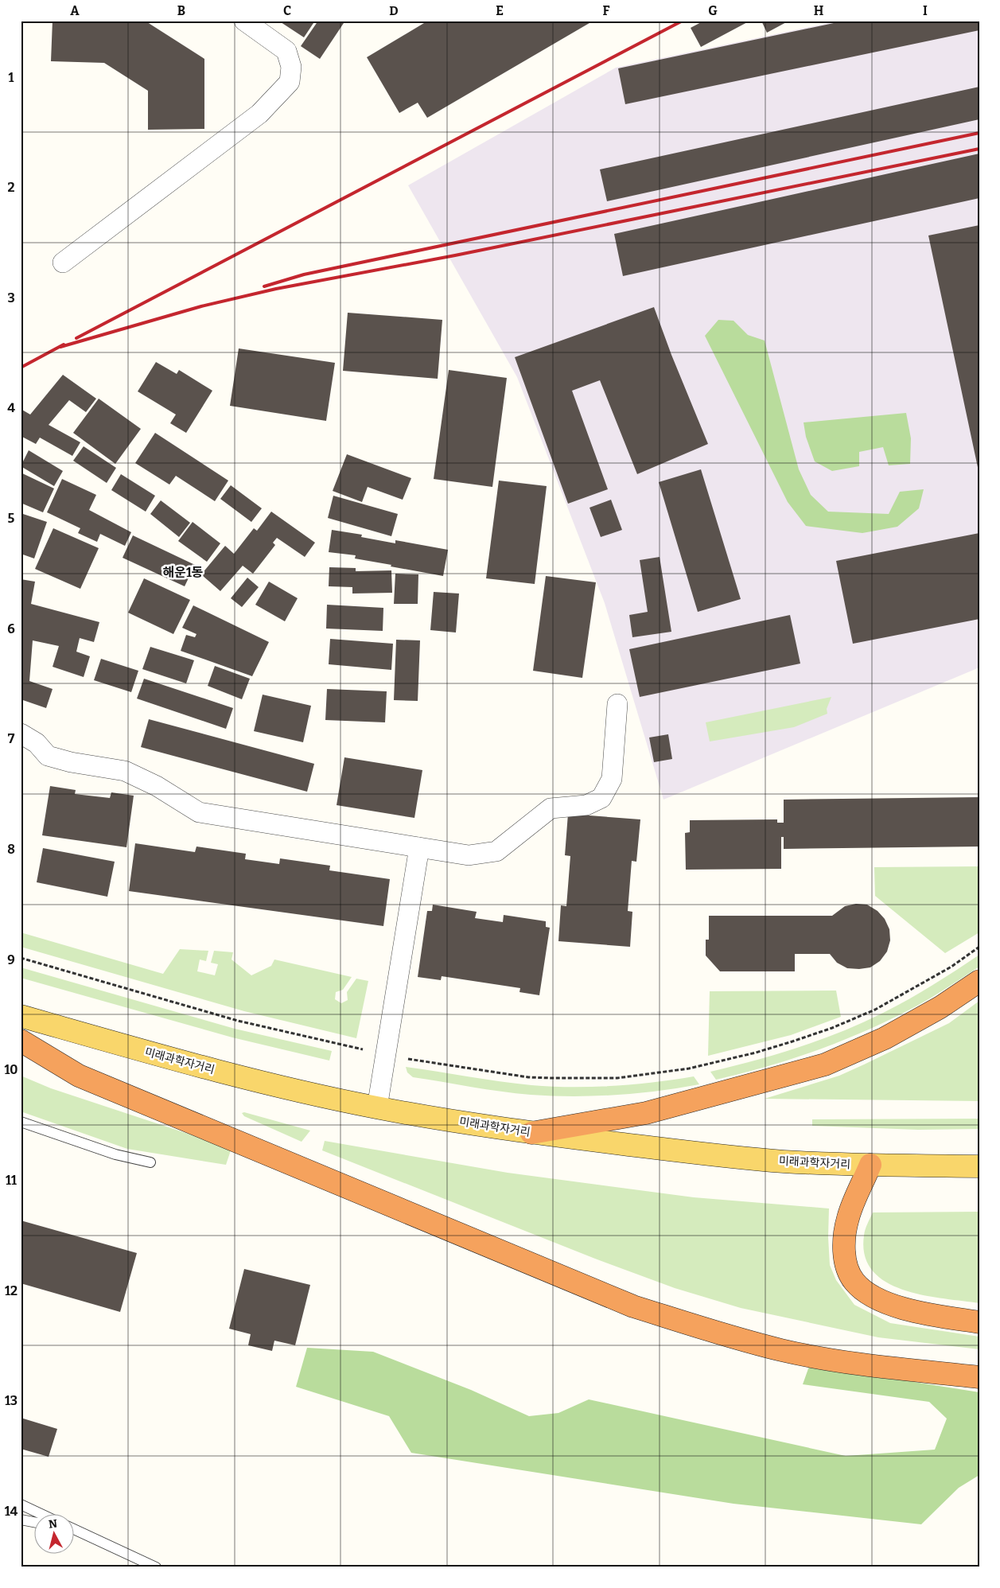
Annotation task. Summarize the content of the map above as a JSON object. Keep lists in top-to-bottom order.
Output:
{
  "streets": {
    "main road": ["미래과학자거리"]
  },
  "districts": ["해운1동"],
  "north": "top",
  "grid": {
    "columns": [
      "A",
      "B",
      "C",
      "D",
      "E",
      "F",
      "G",
      "H",
      "I"
    ],
    "rows": [
      "1",
      "2",
      "3",
      "4",
      "5",
      "6",
      "7",
      "8",
      "9",
      "10",
      "11",
      "12",
      "13",
      "14"
    ]
  }
}
